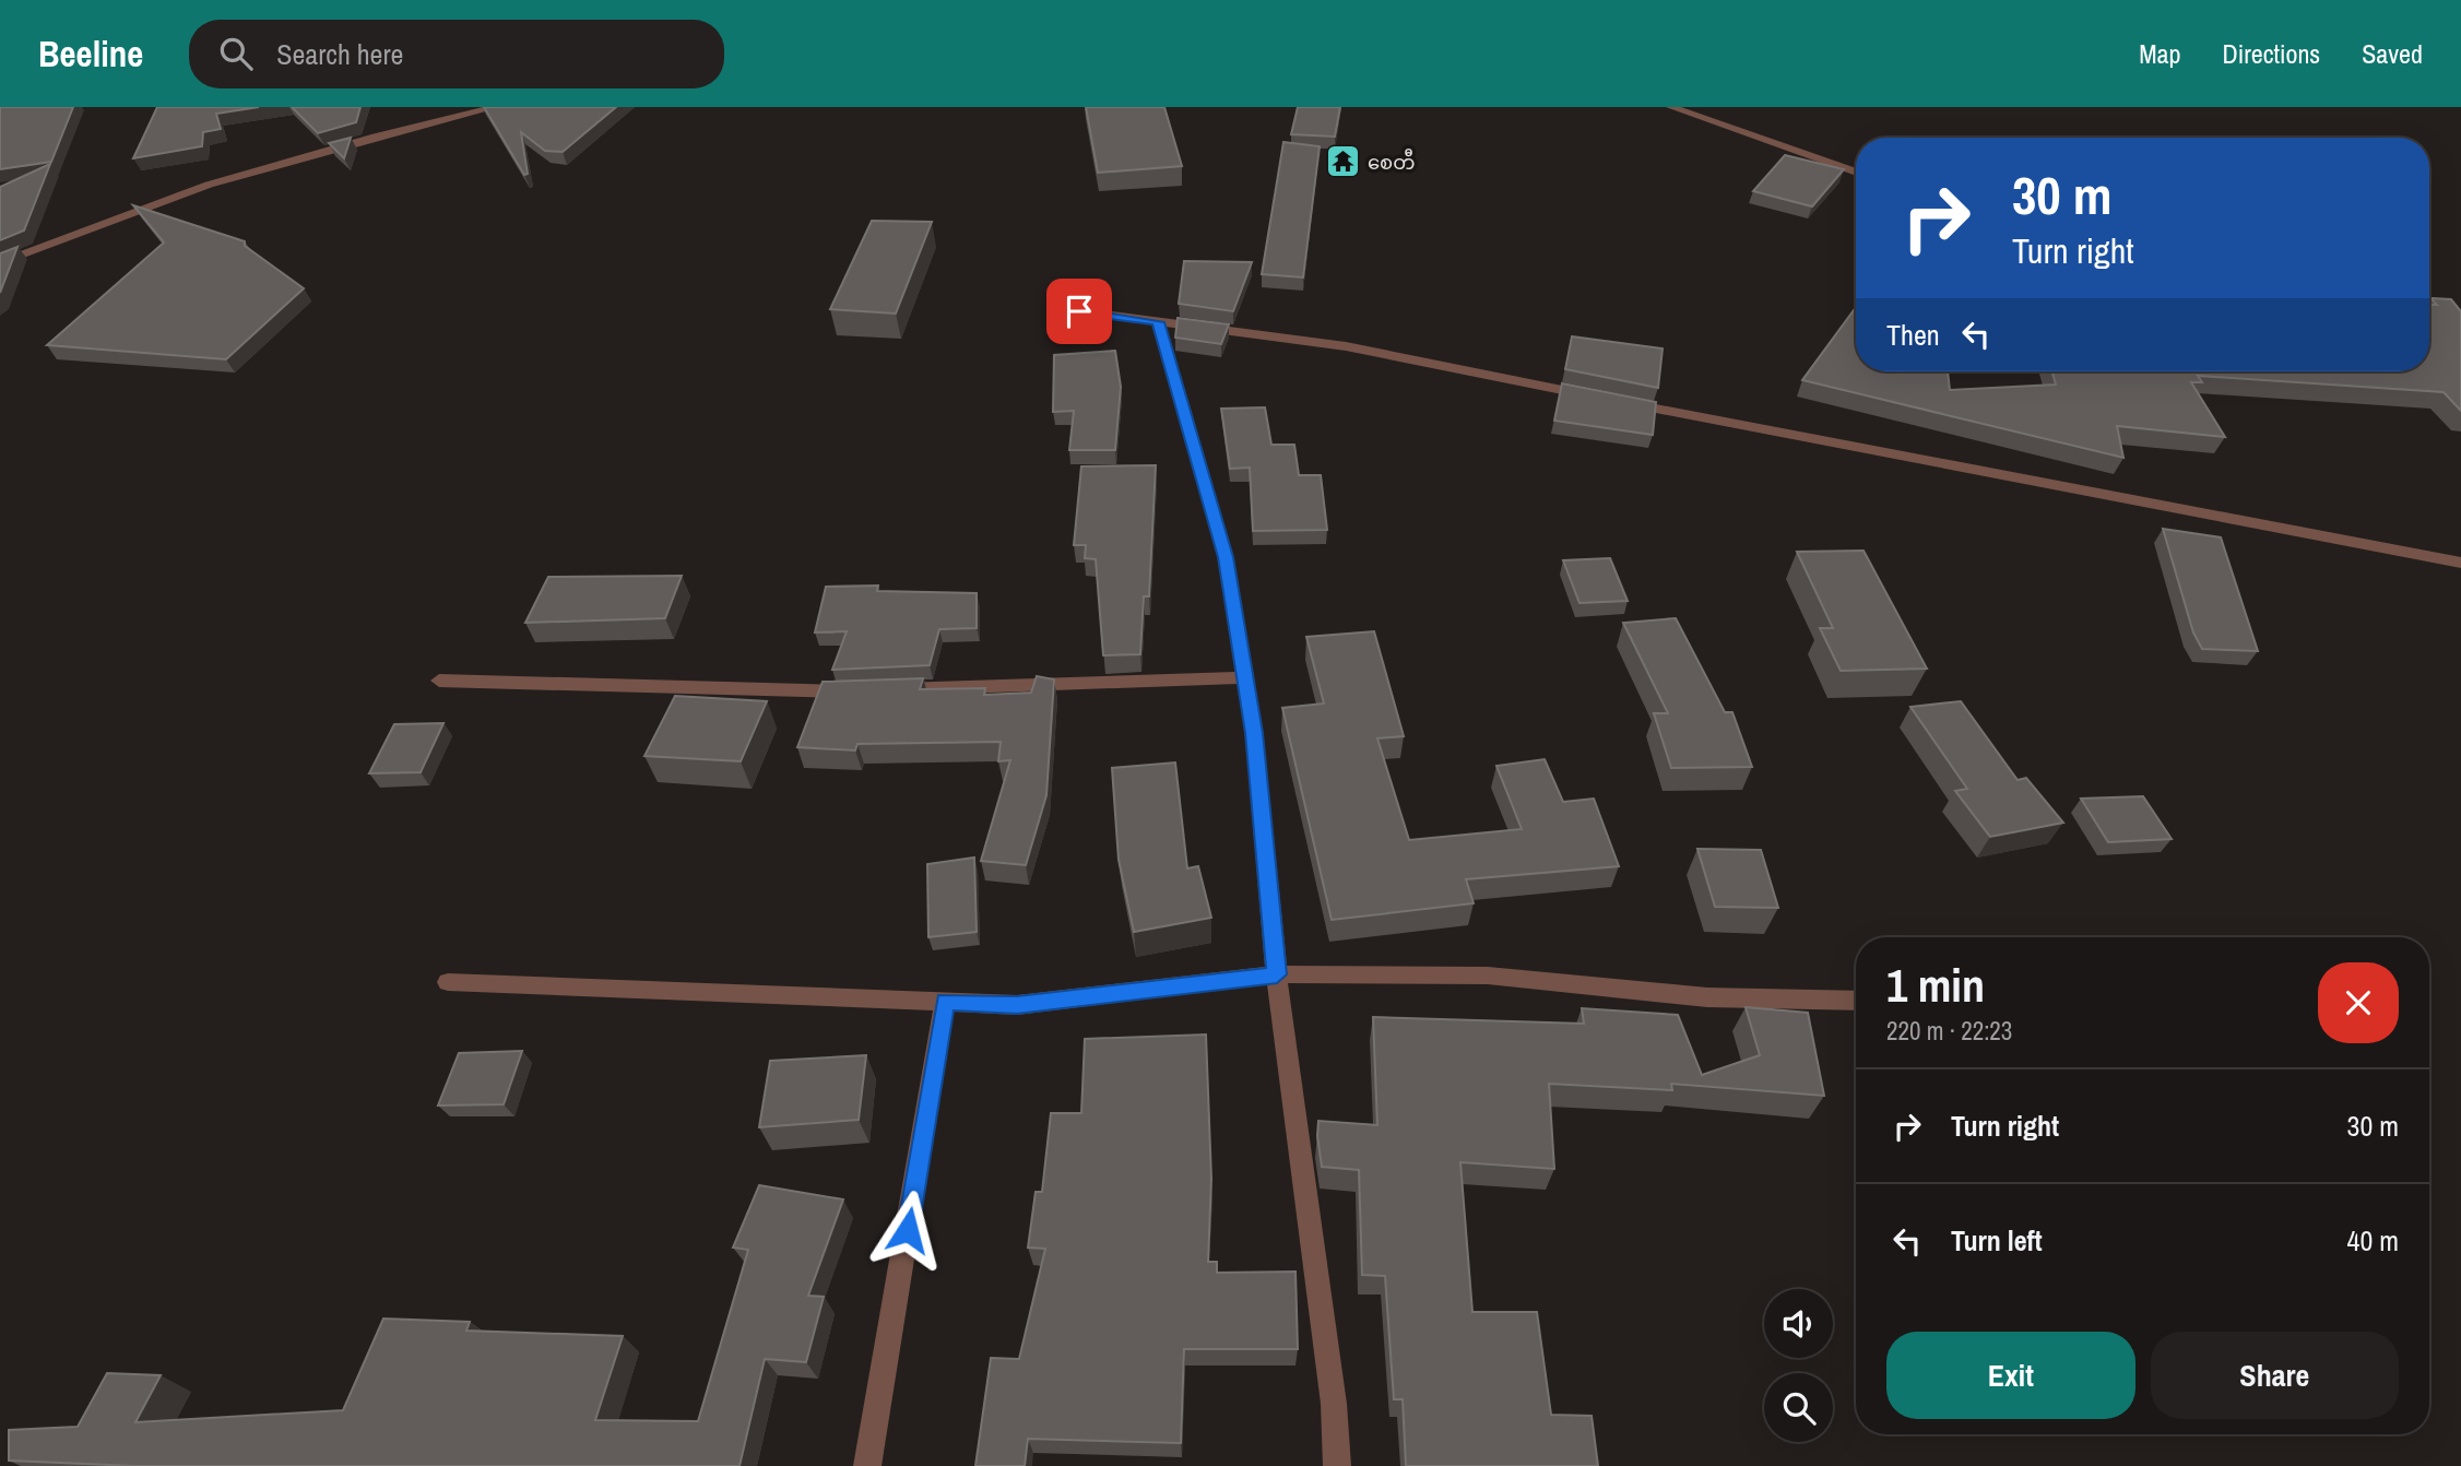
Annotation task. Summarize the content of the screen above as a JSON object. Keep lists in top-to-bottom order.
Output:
{
  "places": {
    "temple": ["စေတီ"]
  },
  "page": {
    "header": "Beeline",
    "search": "Search here",
    "nav": ["Map", "Directions", "Saved"],
    "turn": ["30 m", "Turn right"],
    "then": "Then",
    "heading": ["1 min", "220 m · 22:23"],
    "list": [
      {
        "name": "Turn right",
        "value": "30 m"
      },
      {
        "name": "Turn left",
        "value": "40 m"
      }
    ],
    "buttons": ["Exit", "Share"]
  }
}
